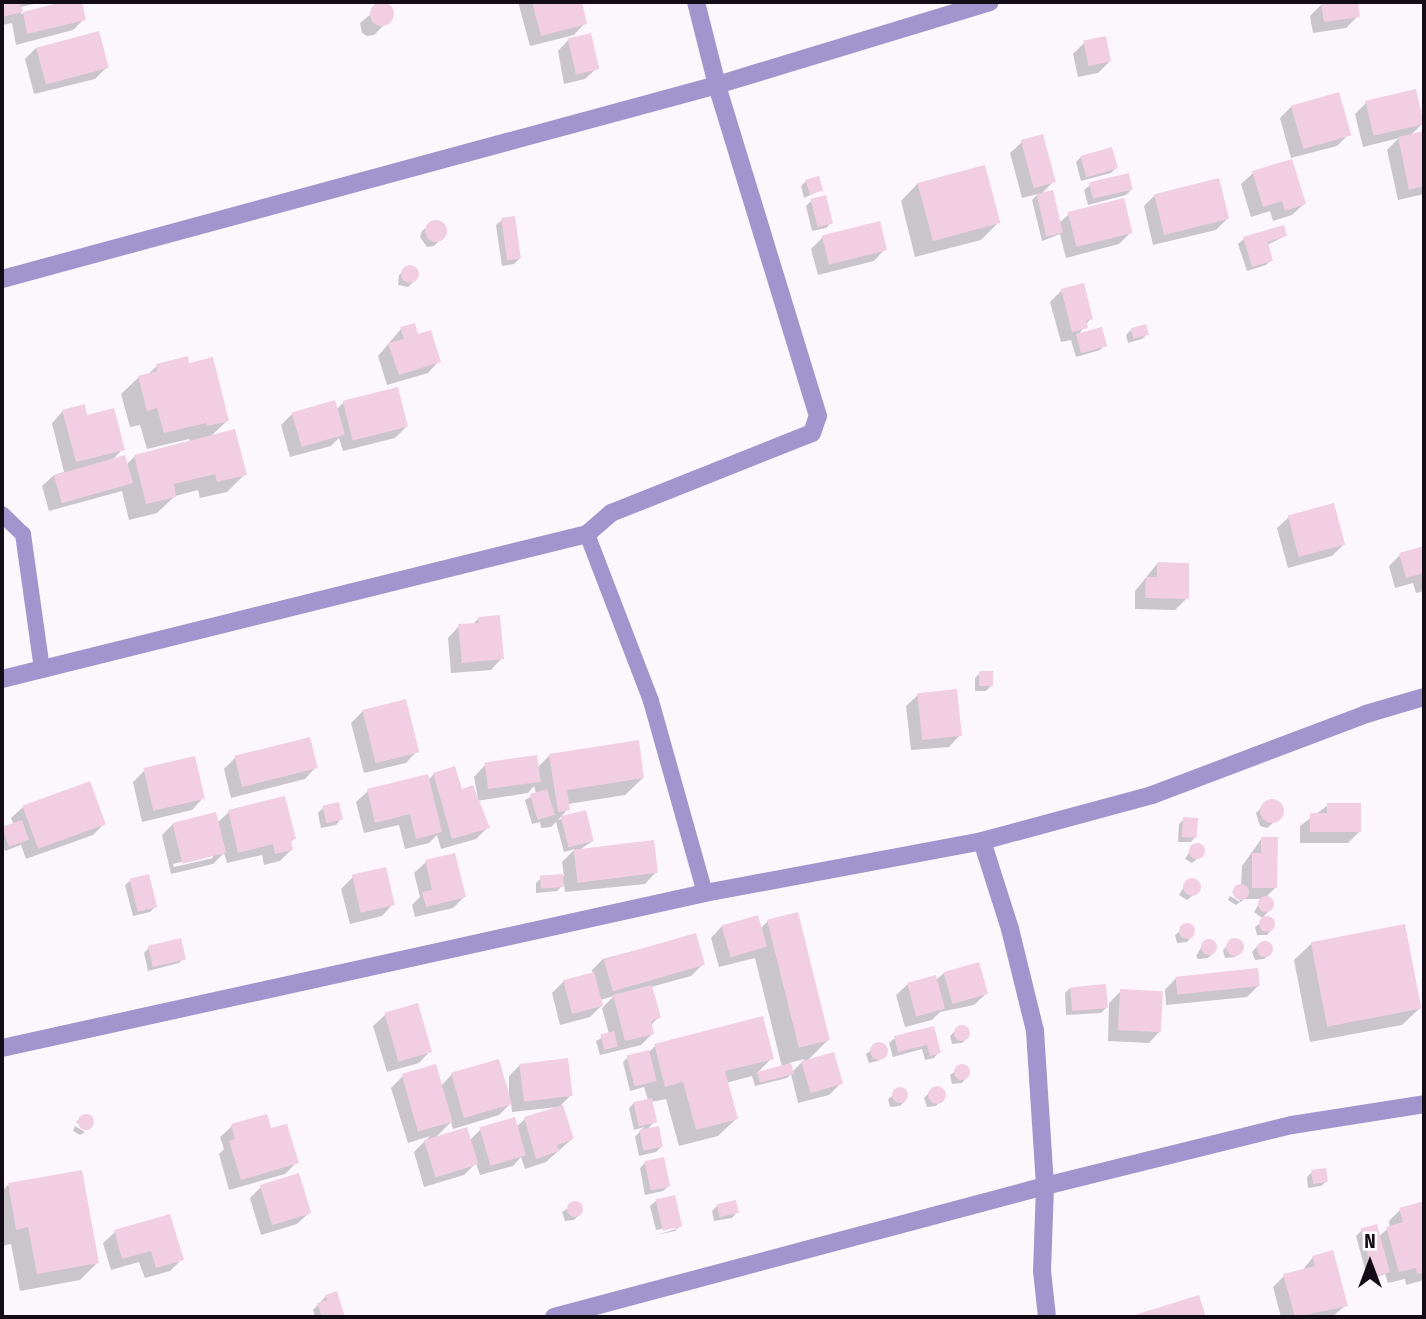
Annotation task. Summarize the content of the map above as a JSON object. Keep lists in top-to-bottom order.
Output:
{
  "north": "top"
}
